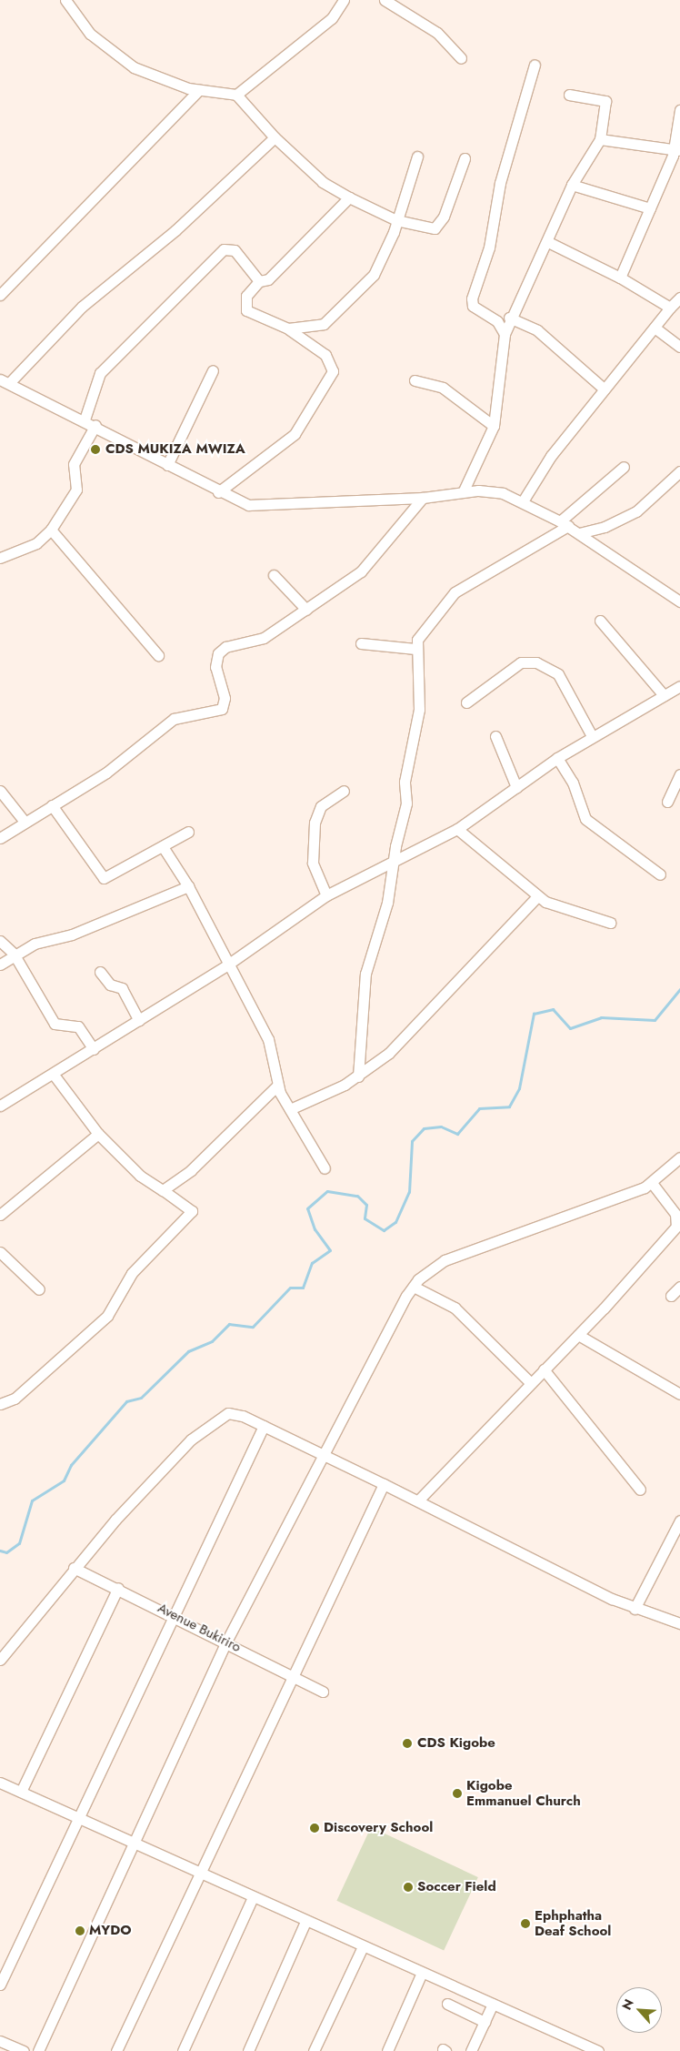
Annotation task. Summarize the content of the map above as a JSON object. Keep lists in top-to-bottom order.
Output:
{
  "streets": {
    "street": ["Avenue Bukiriro"]
  },
  "places": [
    "CDS MUKIZA MWIZA",
    "CDS Kigobe",
    "Kigobe Emmanuel Church",
    "Discovery School",
    "Soccer Field",
    "Ephphatha Deaf School",
    "MYDO"
  ],
  "north": "top left"
}
